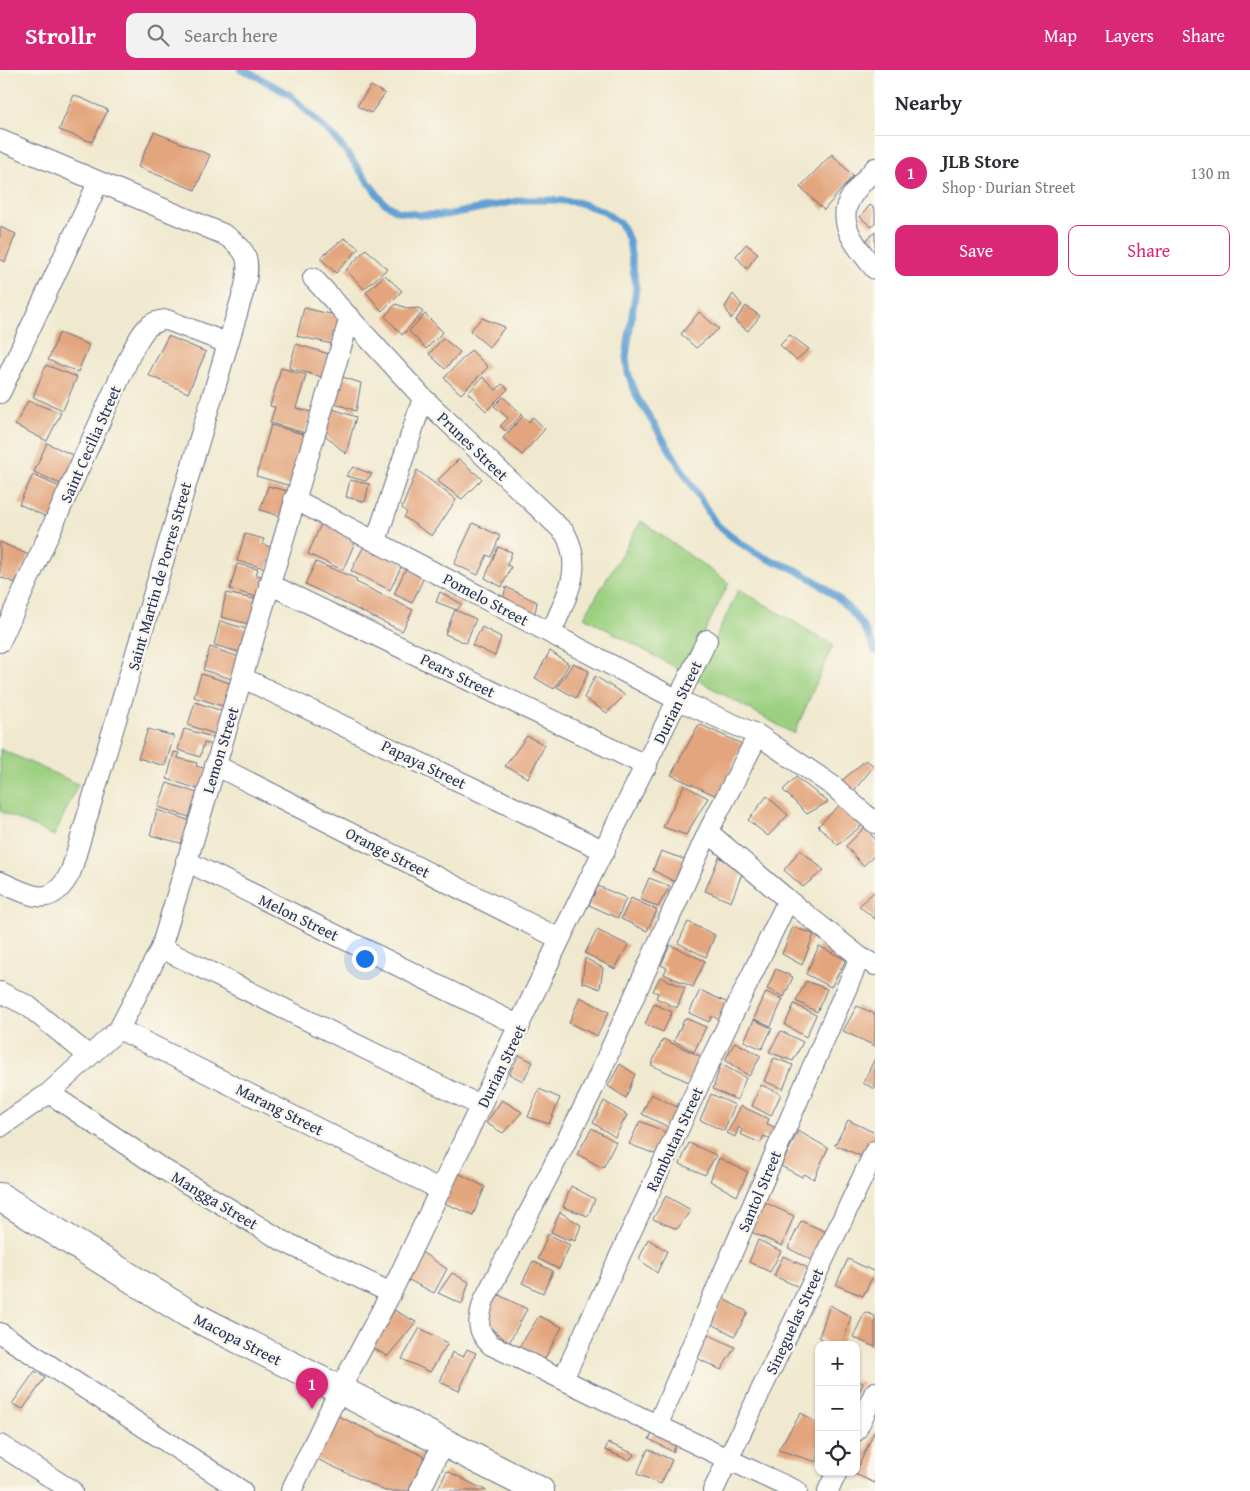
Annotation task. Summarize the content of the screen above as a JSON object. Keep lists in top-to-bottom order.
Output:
{
  "streets": {
    "street": [
      "Saint Cecilia Street",
      "Prunes Street",
      "Saint Martin de Porres Street",
      "Pomelo Street",
      "Pears Street",
      "Durian Street",
      "Lemon Street",
      "Papaya Street",
      "Orange Street",
      "Melon Street",
      "Marang Street",
      "Rambutan Street",
      "Santol Street",
      "Mangga Street",
      "Sineguelas Street",
      "Macopa Street"
    ]
  },
  "crossings": [
    ["Saint Cecilia Street", "Saint Martin de Porres Street"],
    ["Prunes Street", "Pomelo Street"],
    ["Prunes Street", "Lemon Street"],
    ["Pomelo Street", "Durian Street"],
    ["Pomelo Street", "Lemon Street"],
    ["Pears Street", "Durian Street"],
    ["Pears Street", "Lemon Street"],
    ["Durian Street", "Papaya Street"],
    ["Durian Street", "Orange Street"],
    ["Durian Street", "Melon Street"],
    ["Durian Street", "Marang Street"],
    ["Durian Street", "Mangga Street"],
    ["Durian Street", "Macopa Street"],
    ["Lemon Street", "Papaya Street"],
    ["Lemon Street", "Orange Street"],
    ["Lemon Street", "Melon Street"],
    ["Lemon Street", "Marang Street"],
    ["Lemon Street", "Mangga Street"]
  ],
  "page": {
    "header": "Strollr",
    "search": "Search here",
    "nav": ["Map", "Layers", "Share"],
    "heading": "Nearby",
    "list": [
      {
        "mark": "1",
        "name": "JLB Store",
        "note": "Shop · Durian Street",
        "value": "130 m"
      }
    ],
    "buttons": ["Save", "Share"],
    "map_buttons": ["+", "−"],
    "pins": "1"
  }
}
